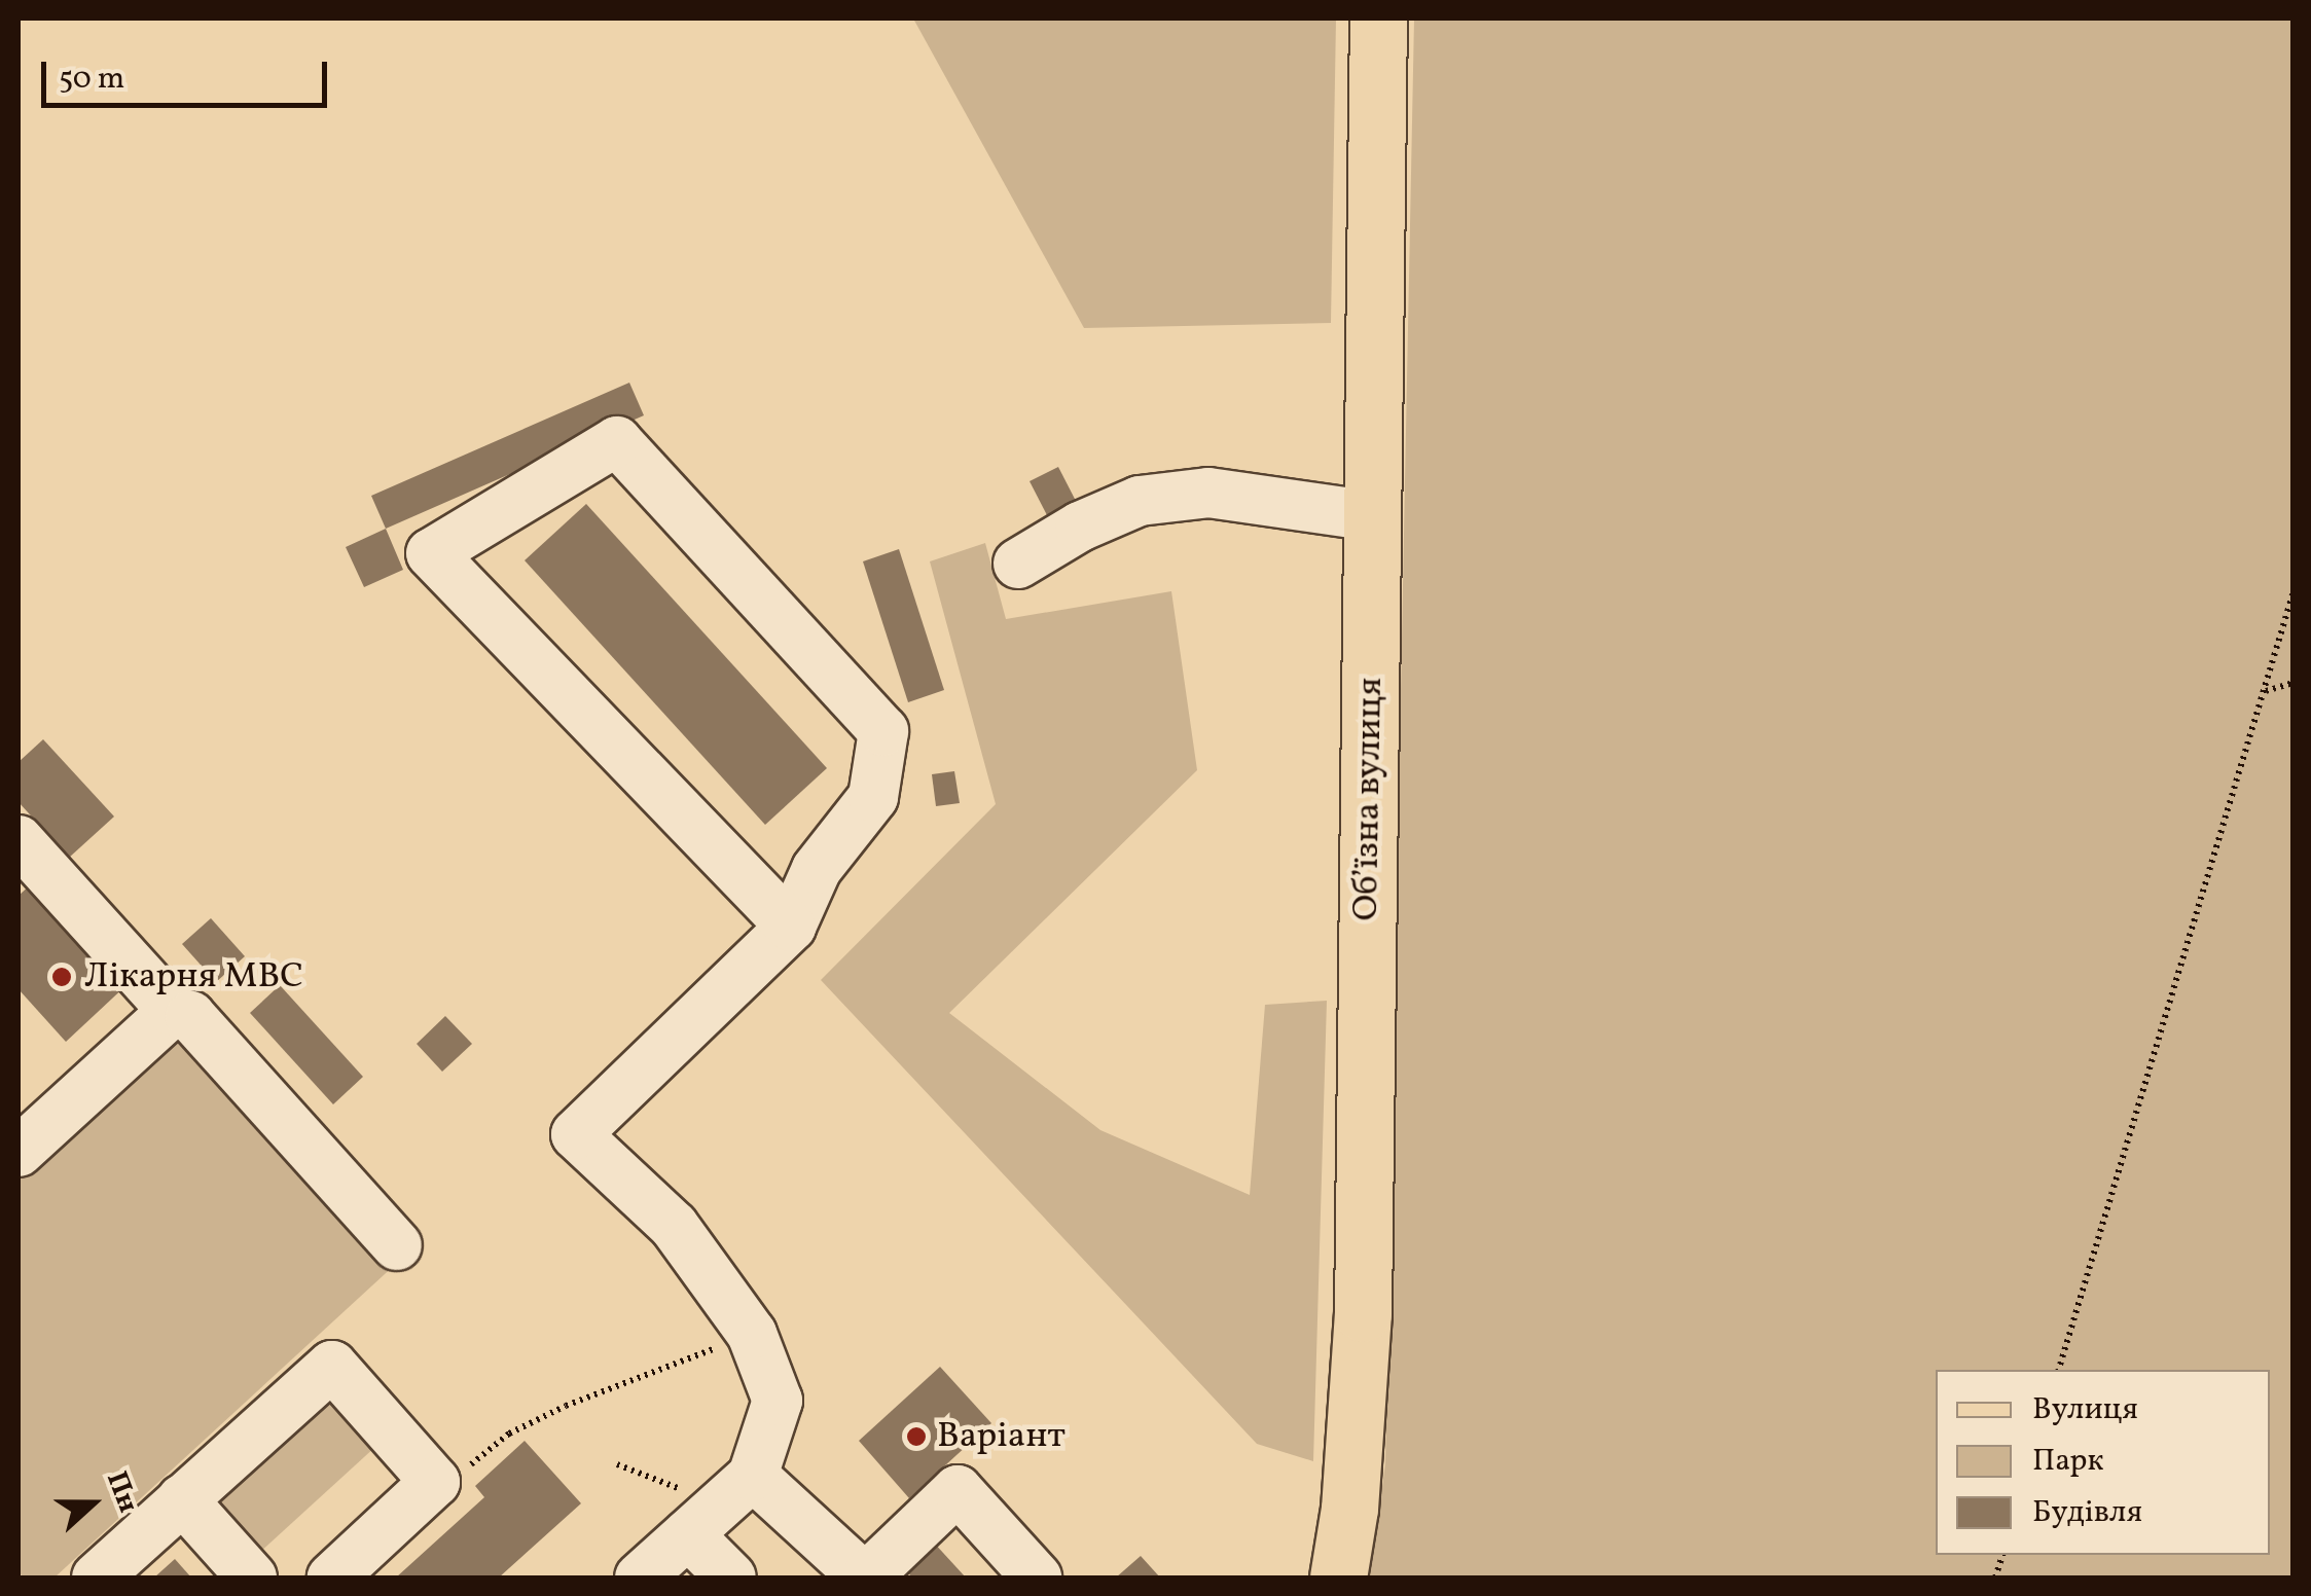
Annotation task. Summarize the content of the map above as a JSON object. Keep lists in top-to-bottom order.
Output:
{
  "streets": {
    "main road": ["Об’їзна вулиця"]
  },
  "places": ["Лікарня МВС", "Варіант"],
  "legend": ["Вулиця", "Парк", "Будівля"],
  "scale_bar": "50 m",
  "north": "right"
}
